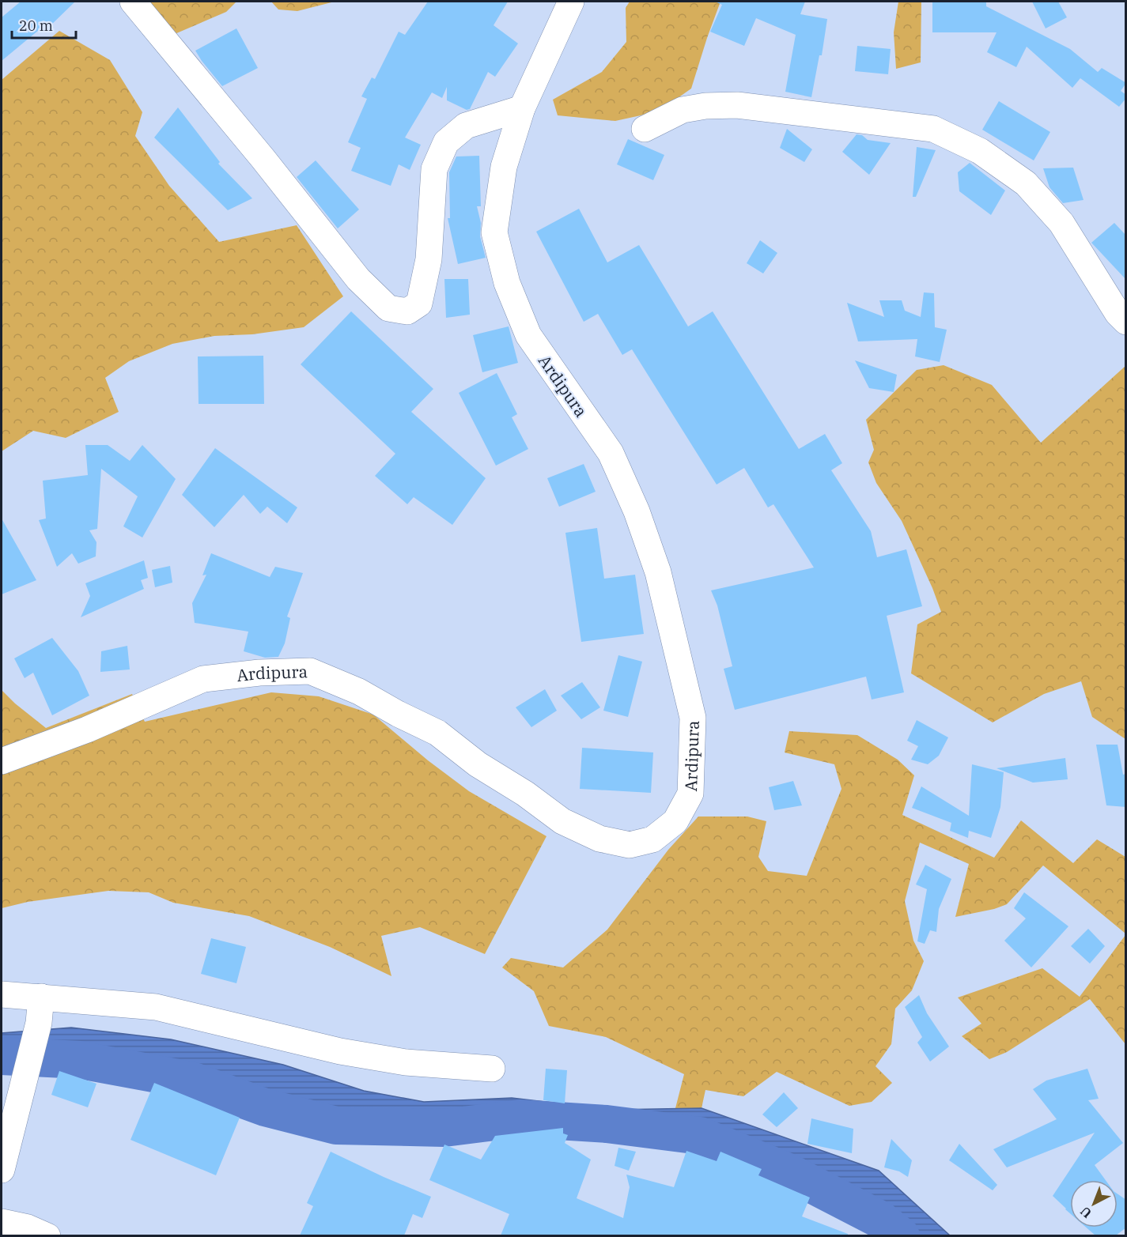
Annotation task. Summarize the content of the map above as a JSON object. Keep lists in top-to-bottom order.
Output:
{
  "streets": {
    "street": ["Ardipura"]
  },
  "scale_bar": "20 m",
  "north": "bottom left"
}
